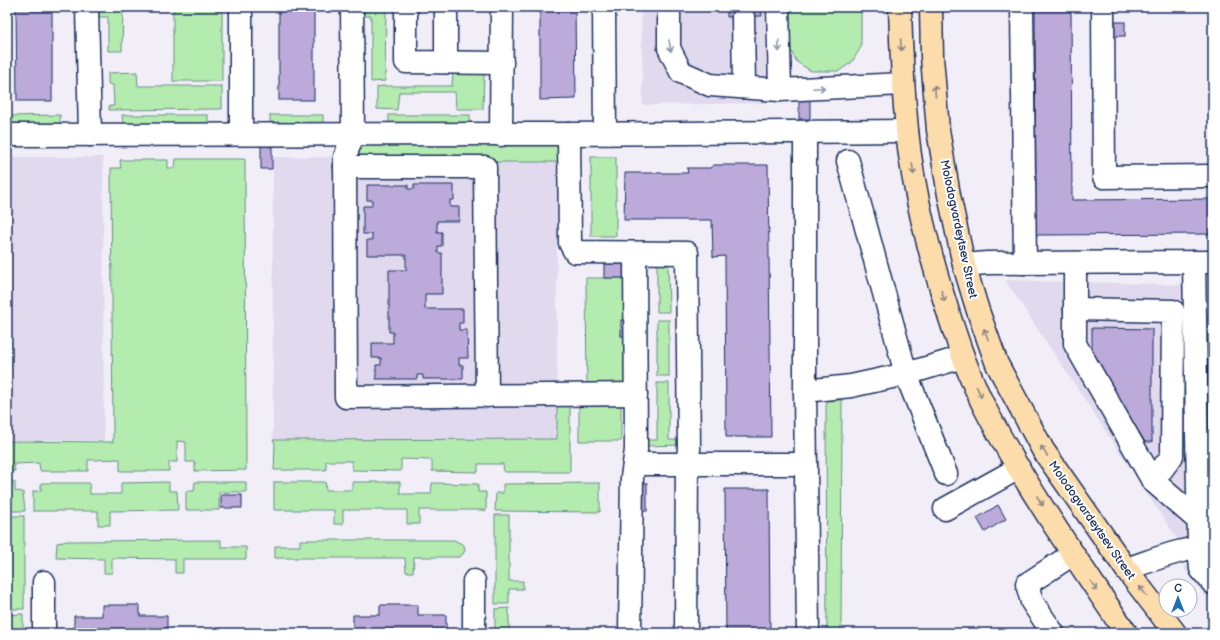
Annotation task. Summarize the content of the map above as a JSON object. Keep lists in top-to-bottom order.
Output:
{
  "streets": {
    "main road": ["Molodogvardeytsev Street"]
  },
  "north": "top"
}
